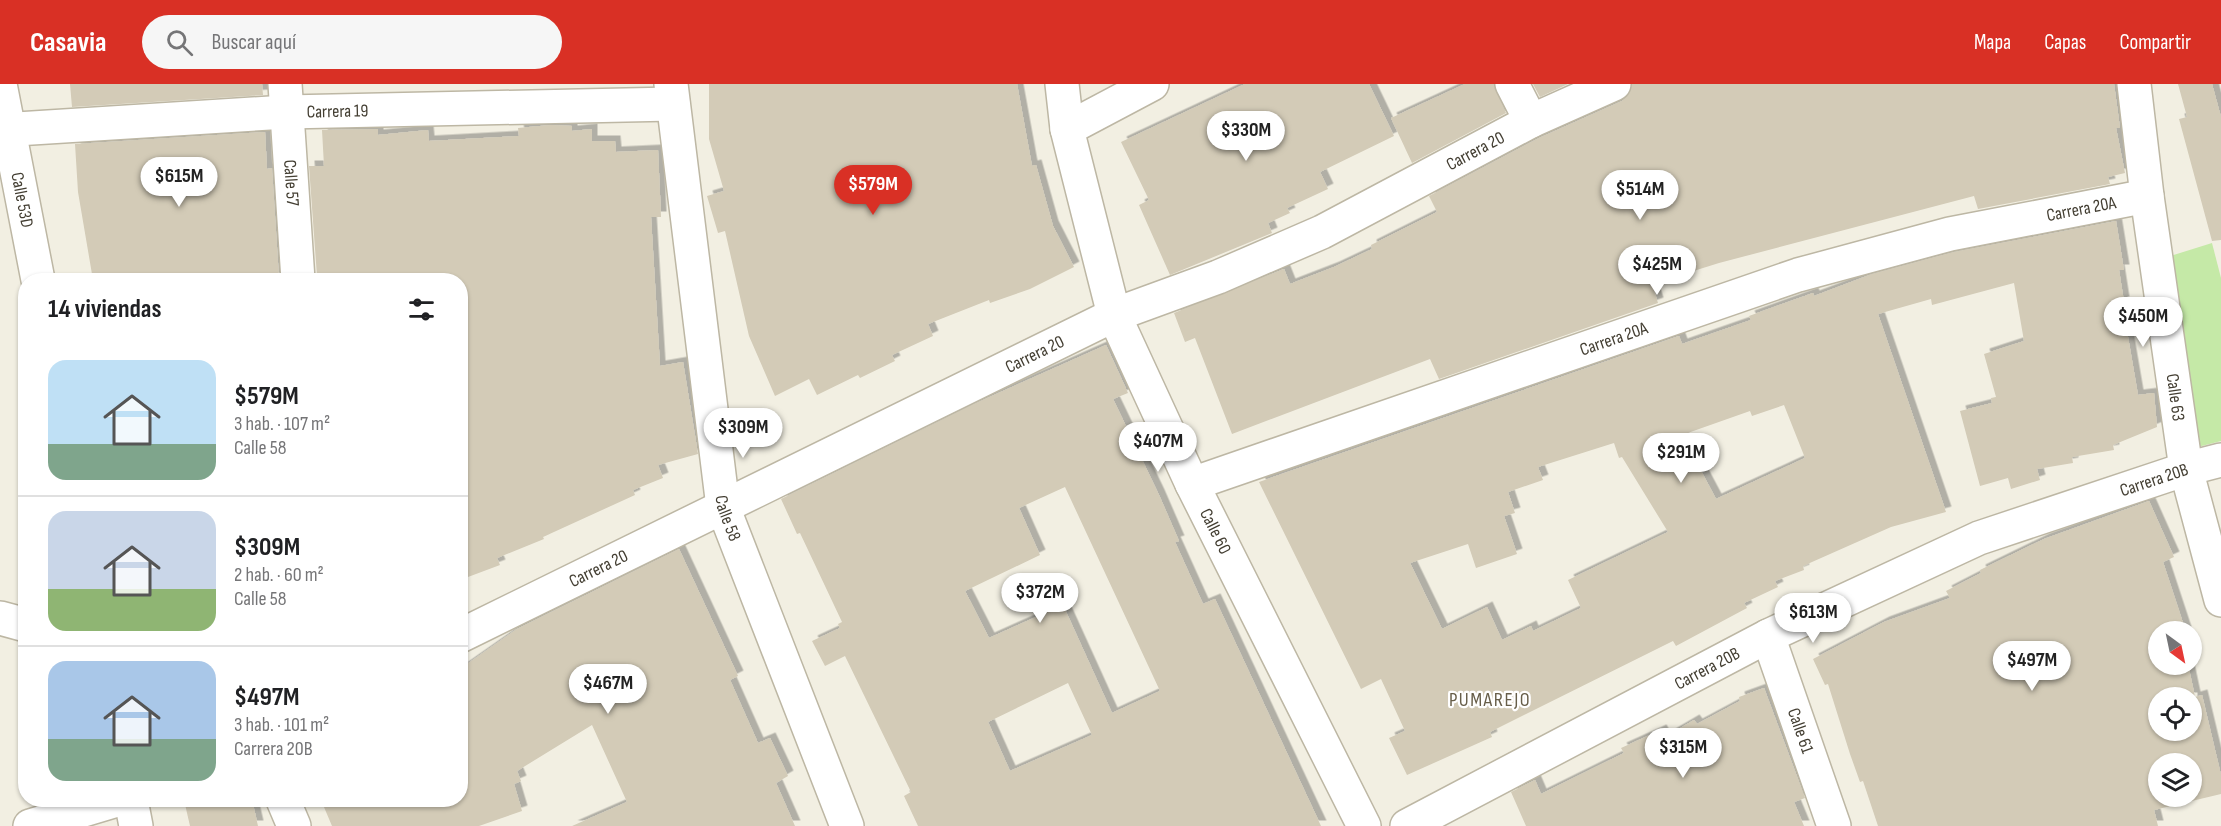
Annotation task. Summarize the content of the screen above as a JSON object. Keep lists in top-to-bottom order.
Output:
{
  "streets": {
    "street": [
      "Carrera 19",
      "Carrera 20",
      "Calle 57",
      "Calle 53D",
      "Carrera 20A",
      "Calle 63",
      "Carrera 20B",
      "Calle 58",
      "Calle 60",
      "Calle 61"
    ]
  },
  "crossings": [
    ["Carrera 19", "Calle 57"],
    ["Carrera 19", "Calle 53D"],
    ["Carrera 19", "Calle 58"],
    ["Carrera 20", "Calle 58"],
    ["Carrera 20", "Calle 60"],
    ["Carrera 20A", "Calle 63"],
    ["Carrera 20A", "Calle 60"],
    ["Calle 63", "Carrera 20B"],
    ["Carrera 20B", "Calle 61"]
  ],
  "districts": ["PUMAREJO"],
  "north": "bottom right",
  "page": {
    "header": "Casavia",
    "search": "Buscar aquí",
    "nav": ["Mapa", "Capas", "Compartir"],
    "price": [
      "$330M",
      "$615M",
      "$579M",
      "$514M",
      "$425M",
      "$450M",
      "$309M",
      "$407M",
      "$291M",
      "$372M",
      "$613M",
      "$497M",
      "$467M",
      "$315M"
    ],
    "heading": "14 viviendas",
    "list": [
      {
        "name": "$579M",
        "note": "3 hab. · 107 m² · Calle 58"
      },
      {
        "name": "$309M",
        "note": "2 hab. · 60 m² · Calle 58"
      },
      {
        "name": "$497M",
        "note": "3 hab. · 101 m² · Carrera 20B"
      }
    ]
  }
}
